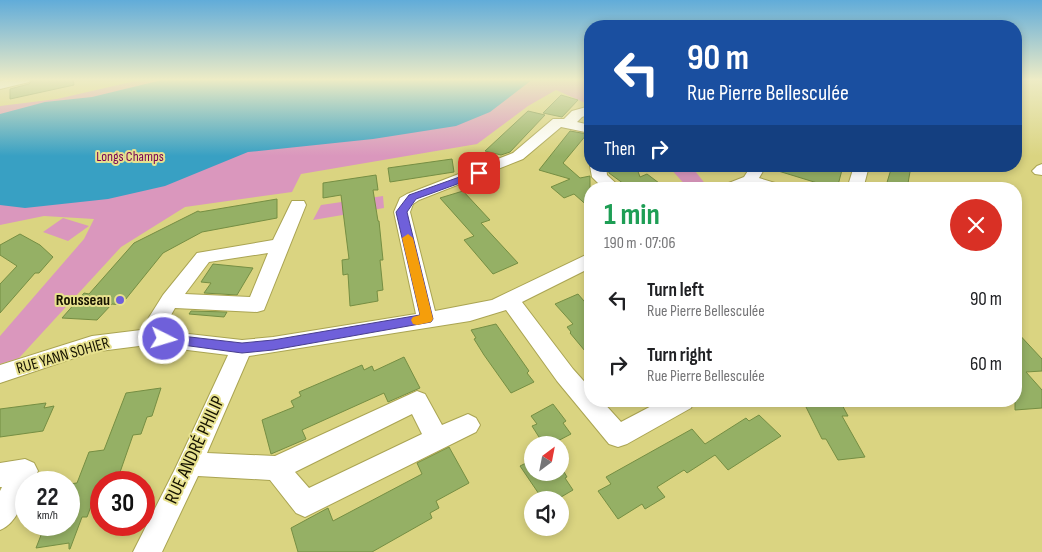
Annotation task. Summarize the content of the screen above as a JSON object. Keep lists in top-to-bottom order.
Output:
{
  "streets": {
    "street": ["RUE YANN SOHIER", "RUE ANDRÉ PHILIP"]
  },
  "crossings": [
    ["RUE YANN SOHIER", "RUE ANDRÉ PHILIP"]
  ],
  "parks": ["Longs Champs"],
  "places": ["Rousseau"],
  "north": "top right",
  "page": {
    "turn": ["90 m", "Rue Pierre Bellesculée"],
    "then": "Then",
    "heading": ["1 min", "190 m · 07:06"],
    "list": [
      {
        "name": "Turn left",
        "note": "Rue Pierre Bellesculée",
        "value": "90 m"
      },
      {
        "name": "Turn right",
        "note": "Rue Pierre Bellesculée",
        "value": "60 m"
      }
    ],
    "speed": "22 km/h",
    "limit": "30"
  }
}
